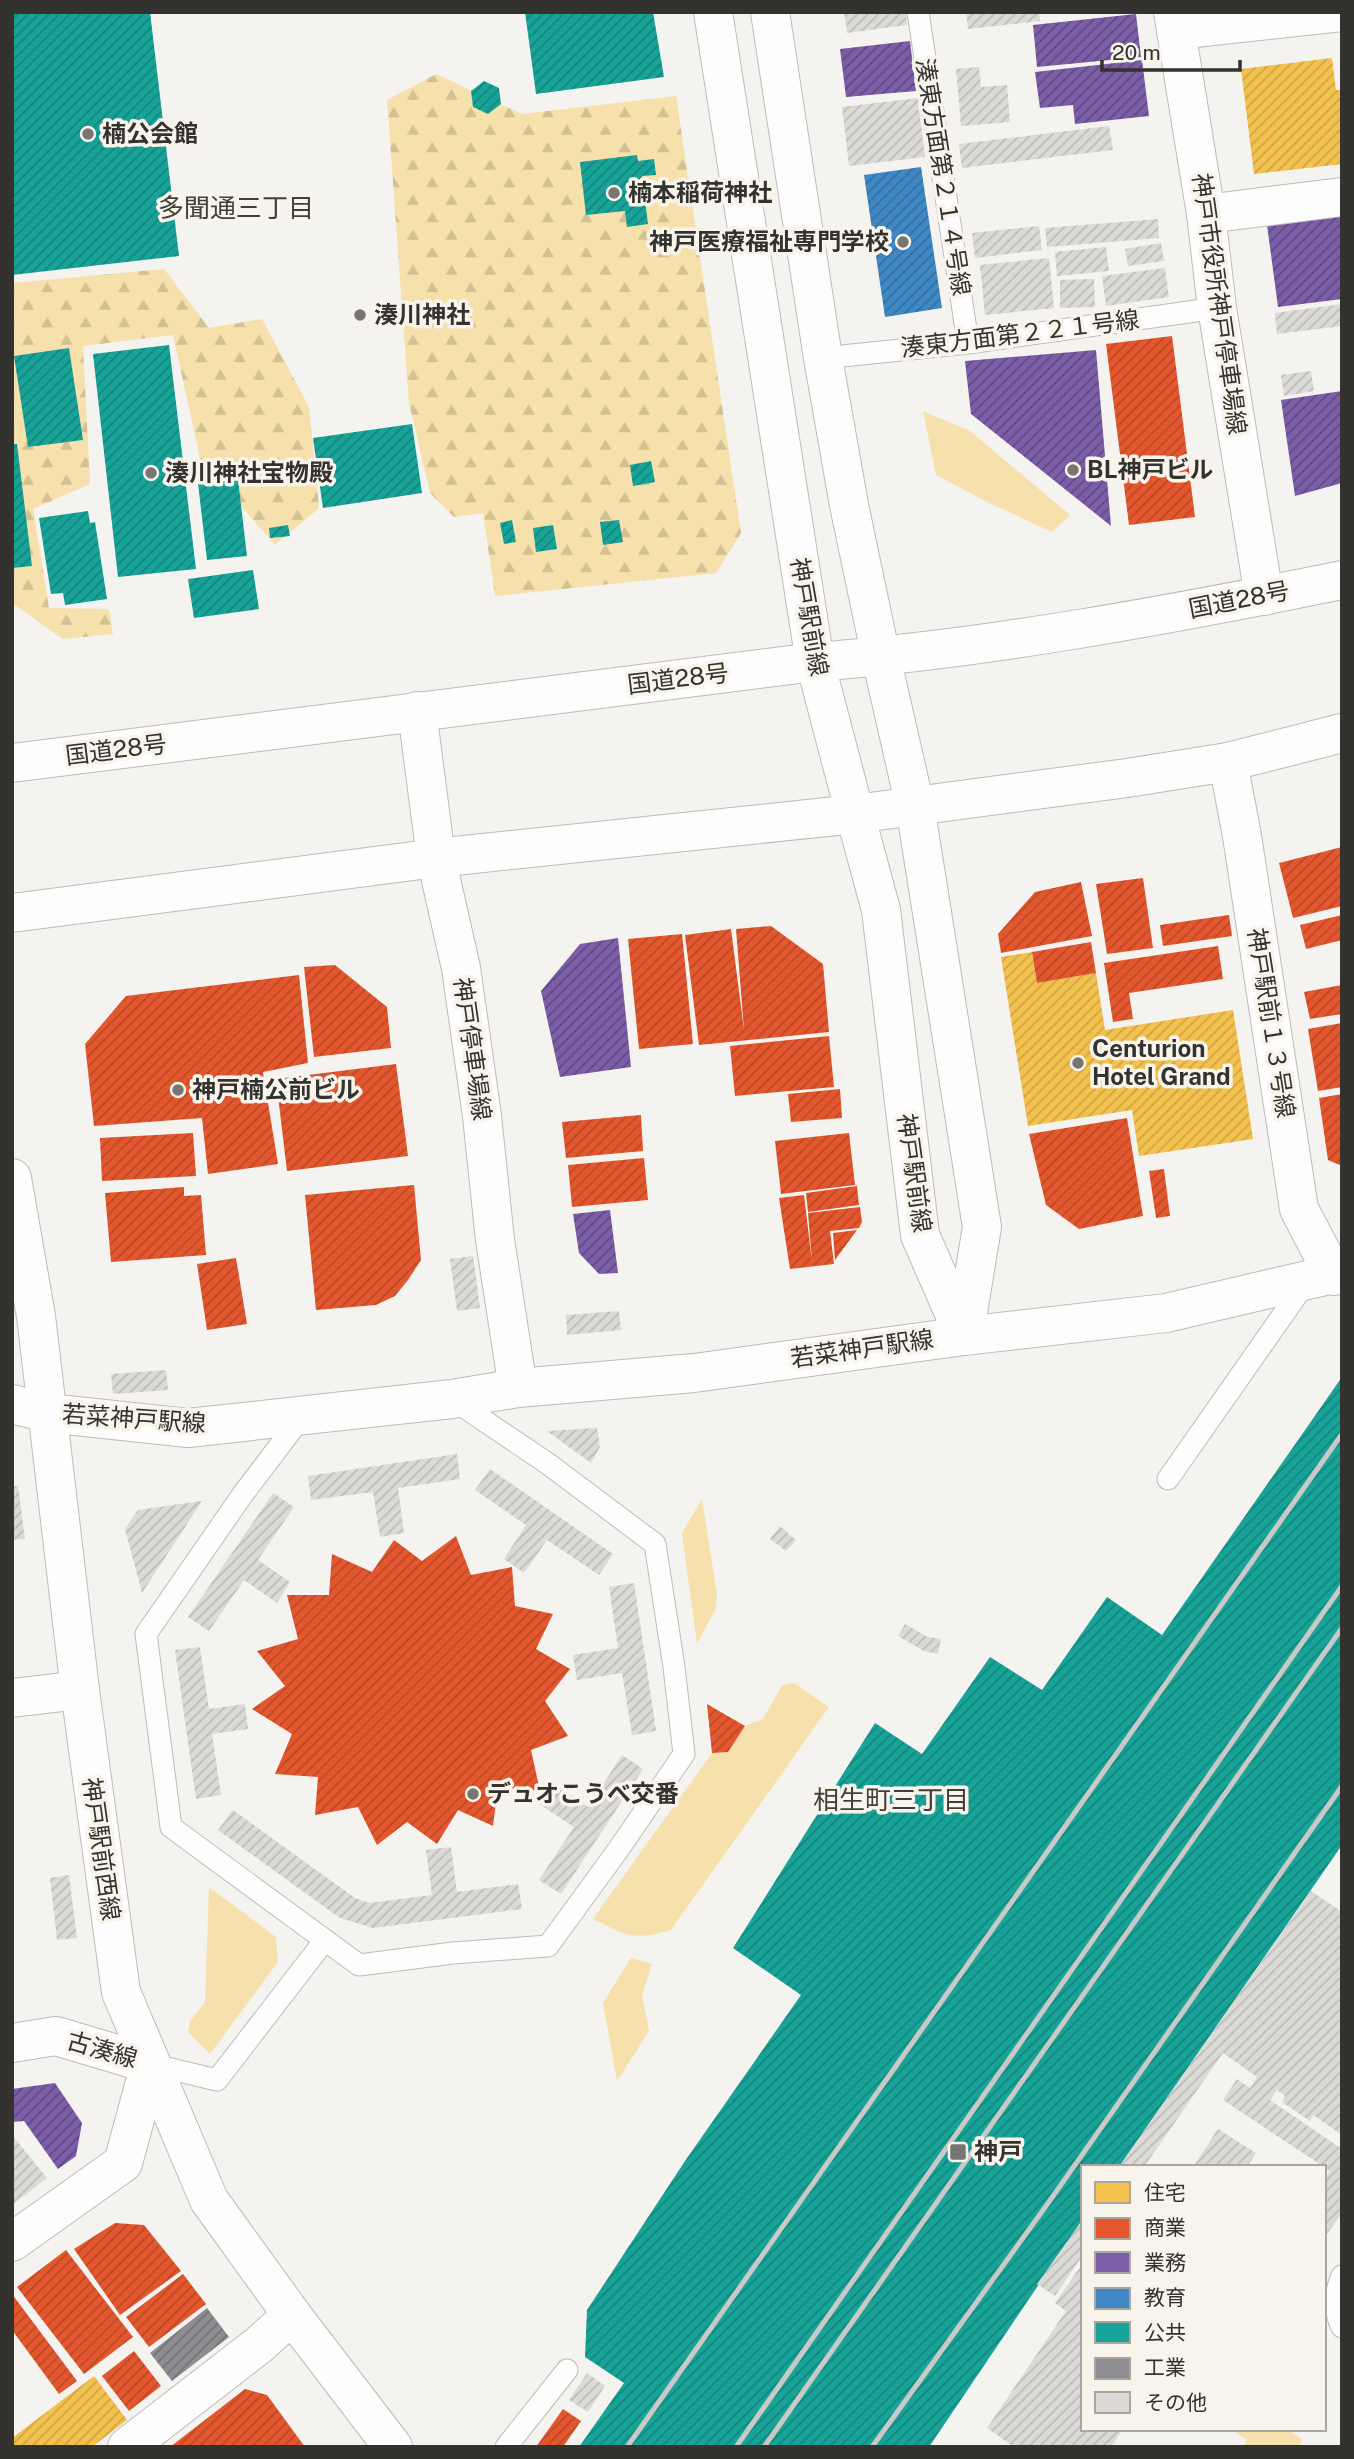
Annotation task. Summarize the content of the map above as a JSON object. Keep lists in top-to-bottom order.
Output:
{
  "streets": {
    "main road": [
      "神戸市役所神戸停車場線",
      "国道28号",
      "神戸駅前線",
      "神戸駅前１３号線",
      "神戸停車場線",
      "若菜神戸駅線",
      "神戸駅前西線",
      "古湊線"
    ],
    "lane": ["湊東方面第２１４号線", "湊東方面第２２１号線"]
  },
  "crossings": [
    ["湊東方面第２１４号線", "湊東方面第２２１号線"],
    ["神戸市役所神戸停車場線", "湊東方面第２２１号線"],
    ["神戸市役所神戸停車場線", "国道28号"],
    ["国道28号", "神戸駅前線"],
    ["国道28号", "神戸停車場線"],
    ["神戸駅前線", "若菜神戸駅線"],
    ["神戸駅前１３号線", "若菜神戸駅線"],
    ["神戸停車場線", "若菜神戸駅線"],
    ["若菜神戸駅線", "神戸駅前西線"],
    ["神戸駅前西線", "古湊線"]
  ],
  "districts": ["多聞通三丁目", "相生町三丁目"],
  "places": {
    "other": [
      "楠公会館",
      "楠本稲荷神社",
      "神戸医療福祉専門学校",
      "湊川神社",
      "BL神戸ビル",
      "湊川神社宝物殿",
      "Centurion Hotel Grand",
      "神戸楠公前ビル",
      "デュオこうべ交番"
    ],
    "transit": ["神戸"]
  },
  "legend": [
    "住宅",
    "商業",
    "業務",
    "教育",
    "公共",
    "工業",
    "その他"
  ],
  "scale_bar": "20 m"
}
